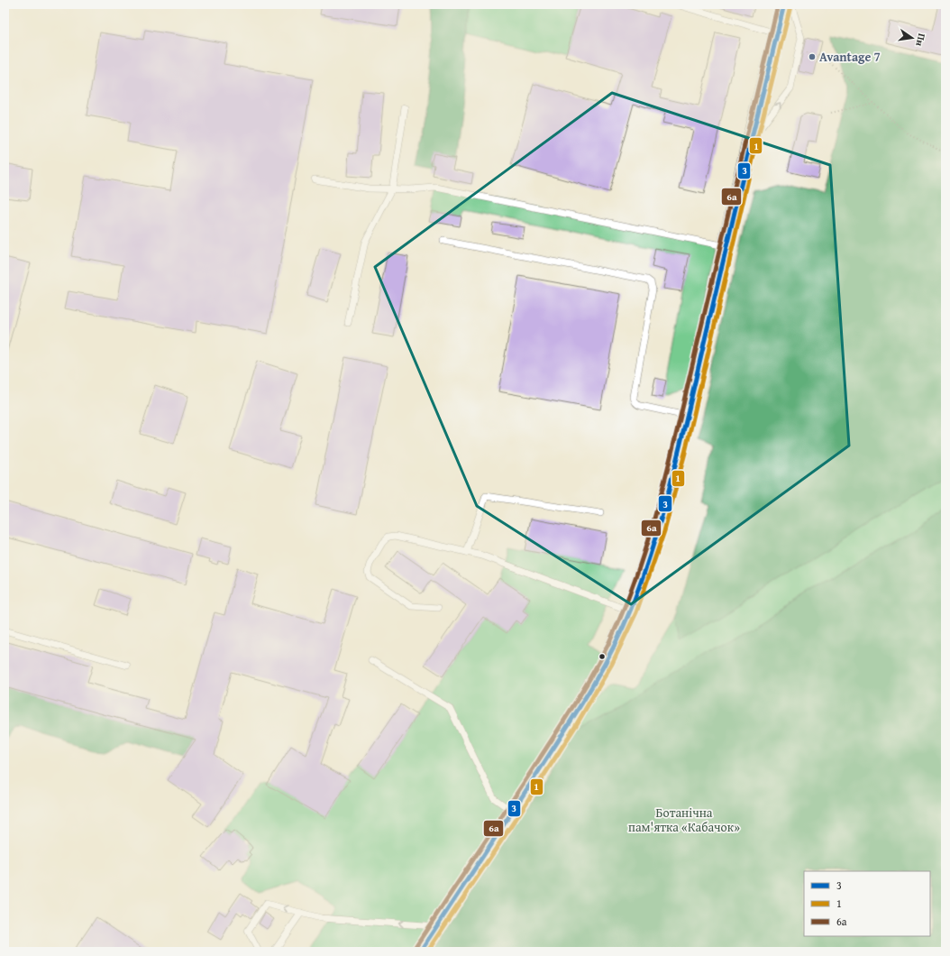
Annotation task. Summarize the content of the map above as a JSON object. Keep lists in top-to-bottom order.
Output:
{
  "parks": ["Ботанічна пам'ятка «Кабачок»"],
  "places": ["Avantage 7"],
  "lines": ["transit line 3", "transit line 6а", "transit line 1"],
  "legend": ["3", "1", "6а"],
  "north": "right"
}
